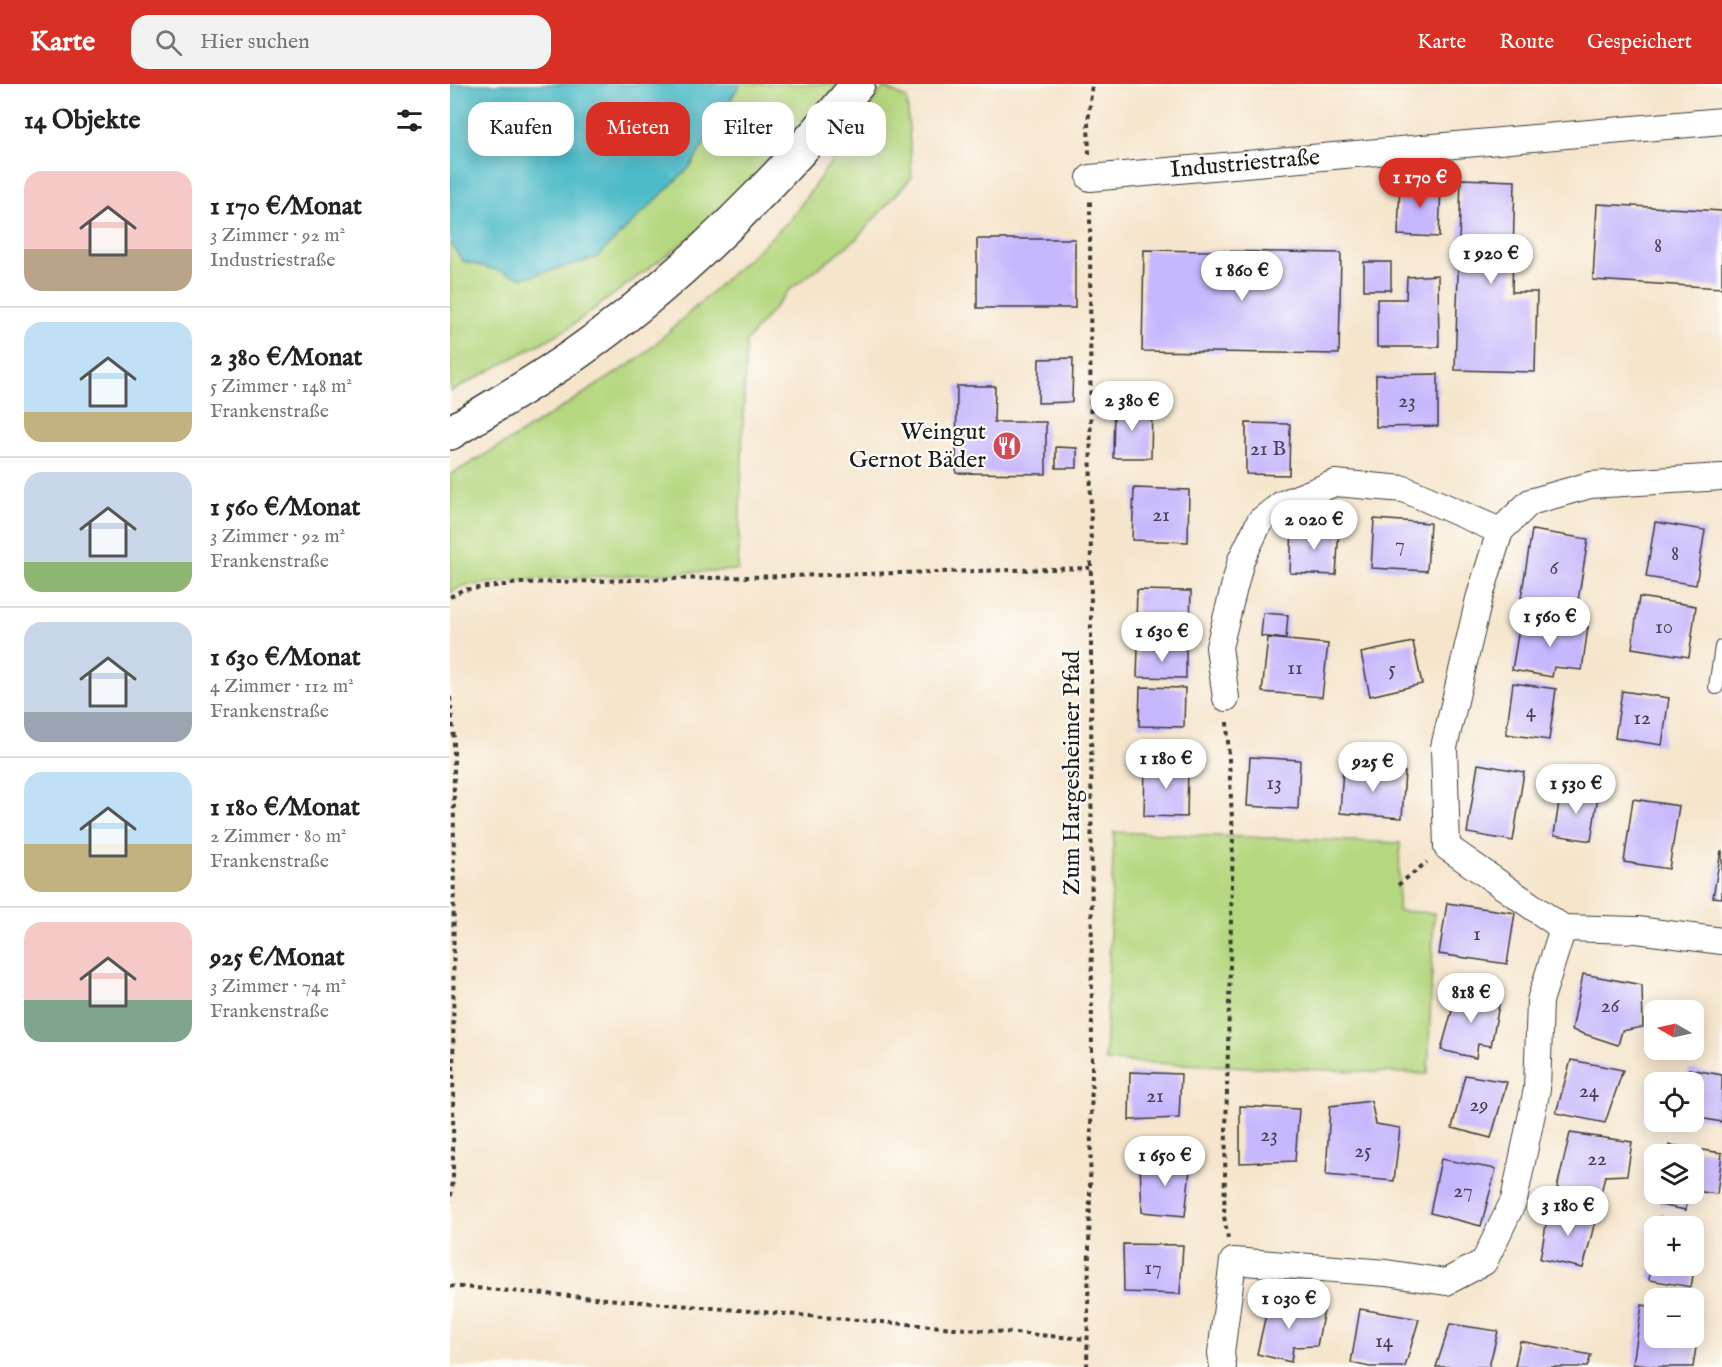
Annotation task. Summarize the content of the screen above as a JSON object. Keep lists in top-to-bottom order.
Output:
{
  "streets": {
    "street": ["Industriestraße"],
    "path": ["Zum Hargesheimer Pfad"]
  },
  "crossings": [
    ["Industriestraße", "Zum Hargesheimer Pfad"]
  ],
  "places": {
    "restaurant": ["Weingut Gernot Bäder"]
  },
  "house_numbers": [
    "8",
    "23",
    "21 B",
    "21",
    "7",
    "8",
    "6",
    "10",
    "11",
    "5",
    "4",
    "12",
    "13",
    "1",
    "26",
    "24",
    "21",
    "29",
    "23",
    "25",
    "22",
    "27",
    "17",
    "14"
  ],
  "north": "left",
  "page": {
    "header": "Karte",
    "search": "Hier suchen",
    "nav": ["Karte", "Route", "Gespeichert"],
    "heading": "14 Objekte",
    "chip": [
      "Kaufen",
      "Mieten",
      "Filter",
      "Neu"
    ],
    "list": [
      {
        "name": "1 170 €/Monat",
        "note": "3 Zimmer · 92 m² · Industriestraße"
      },
      {
        "name": "2 380 €/Monat",
        "note": "5 Zimmer · 148 m² · Frankenstraße"
      },
      {
        "name": "1 560 €/Monat",
        "note": "3 Zimmer · 92 m² · Frankenstraße"
      },
      {
        "name": "1 630 €/Monat",
        "note": "4 Zimmer · 112 m² · Frankenstraße"
      },
      {
        "name": "1 180 €/Monat",
        "note": "2 Zimmer · 80 m² · Frankenstraße"
      },
      {
        "name": "925 €/Monat",
        "note": "3 Zimmer · 74 m² · Frankenstraße"
      }
    ],
    "price": [
      "1 170 €",
      "1 920 €",
      "1 860 €",
      "2 380 €",
      "2 020 €",
      "1 560 €",
      "1 630 €",
      "1 180 €",
      "925 €",
      "1 530 €",
      "818 €",
      "1 650 €",
      "3 180 €",
      "1 030 €"
    ],
    "map_buttons": ["+", "−"]
  }
}
